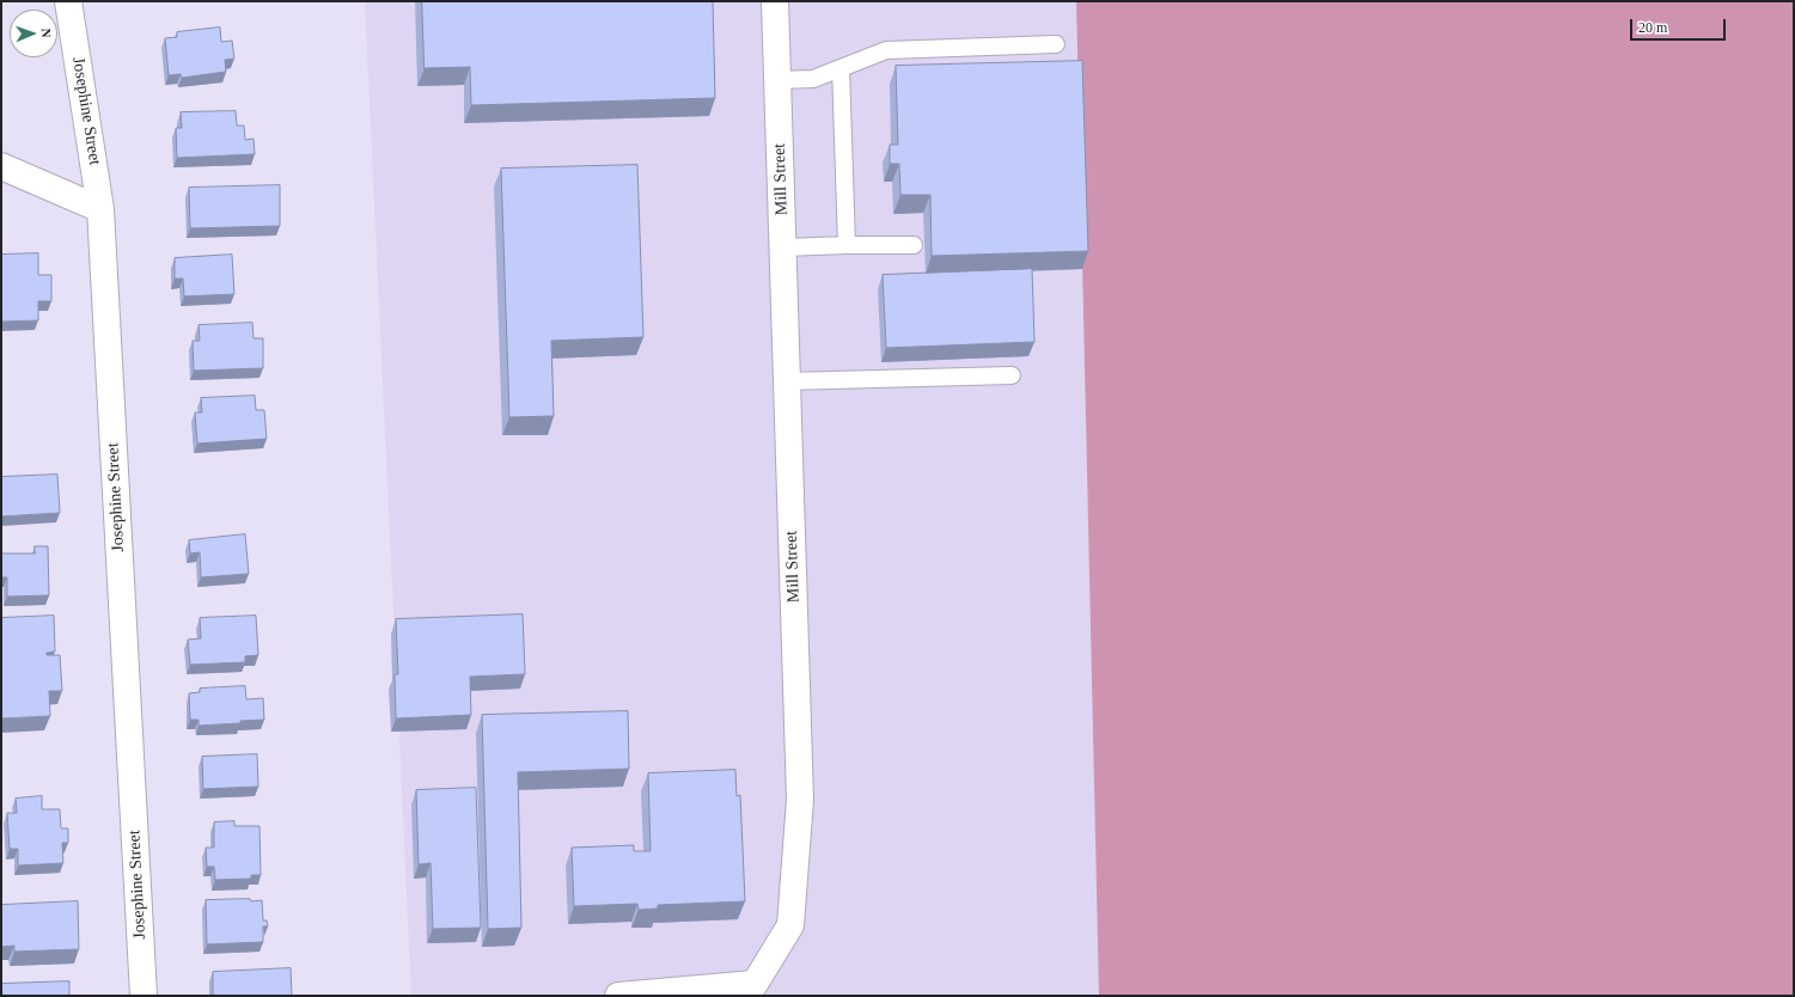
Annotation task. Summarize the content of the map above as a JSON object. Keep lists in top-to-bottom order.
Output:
{
  "streets": {
    "street": ["Josephine Street", "Mill Street"]
  },
  "scale_bar": "20 m",
  "north": "right"
}
